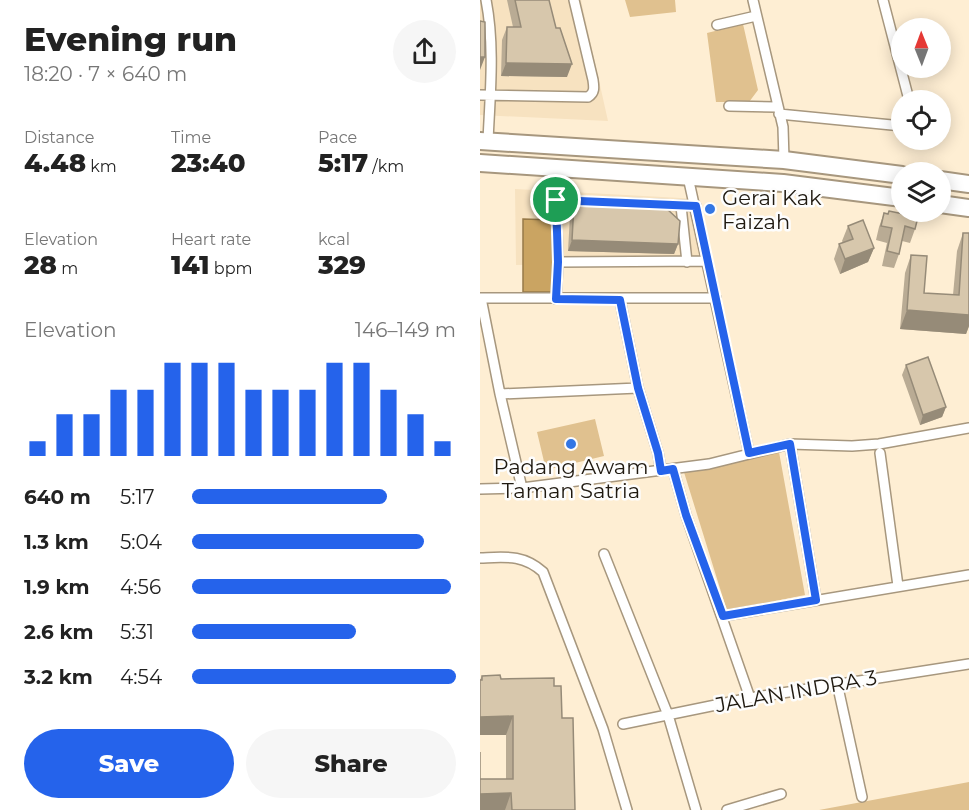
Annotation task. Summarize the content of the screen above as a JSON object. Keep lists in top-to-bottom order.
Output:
{
  "streets": {
    "street": ["JALAN INDRA 3"]
  },
  "places": ["Gerai Kak Faizah", "Padang Awam Taman Satria"],
  "north": "top",
  "page": {
    "heading": ["Evening run", "18:20 · 7 × 640 m"],
    "stats": [
      ["Distance", "4.48 km"],
      ["Time", "23:40"],
      ["Pace", "5:17 /km"],
      ["Elevation", "28 m"],
      ["Heart rate", "141 bpm"],
      ["kcal", "329"]
    ],
    "chart": ["Elevation", "146–149 m"],
    "list": [
      {
        "name": "640 m",
        "note": "5:17"
      },
      {
        "name": "1.3 km",
        "note": "5:04"
      },
      {
        "name": "1.9 km",
        "note": "4:56"
      },
      {
        "name": "2.6 km",
        "note": "5:31"
      },
      {
        "name": "3.2 km",
        "note": "4:54"
      }
    ],
    "buttons": ["Save", "Share"]
  }
}
